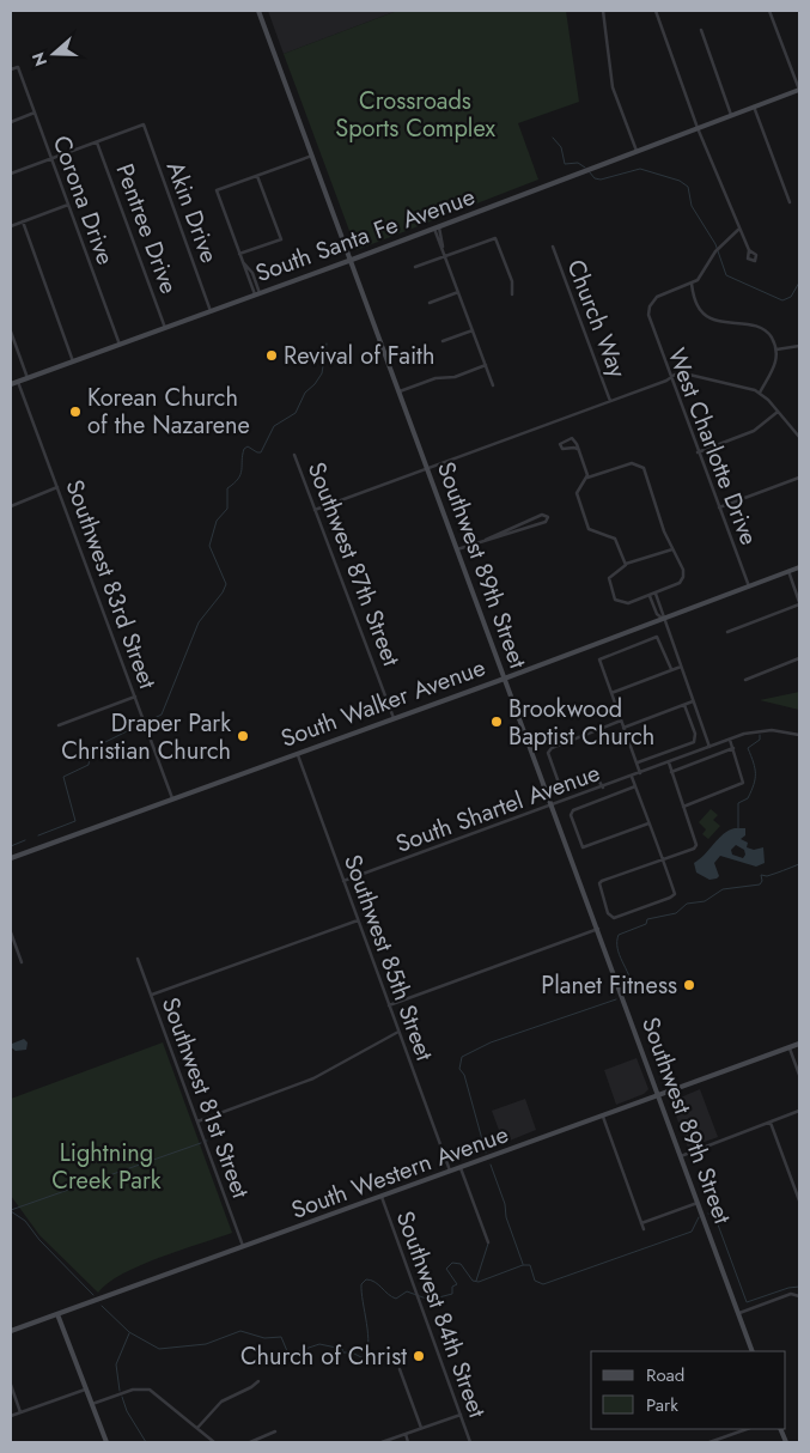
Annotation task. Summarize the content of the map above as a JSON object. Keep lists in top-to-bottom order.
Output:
{
  "streets": {
    "main road": [
      "South Santa Fe Avenue",
      "Southwest 89th Street",
      "South Walker Avenue",
      "South Western Avenue"
    ],
    "street": [
      "Corona Drive",
      "Akin Drive",
      "Pentree Drive",
      "Church Way",
      "West Charlotte Drive",
      "Southwest 87th Street",
      "Southwest 83rd Street",
      "South Shartel Avenue",
      "Southwest 85th Street",
      "Southwest 81st Street",
      "Southwest 84th Street"
    ]
  },
  "crossings": [
    ["Corona Drive", "South Santa Fe Avenue"],
    ["Akin Drive", "Pentree Drive"],
    ["Akin Drive", "South Santa Fe Avenue"],
    ["Pentree Drive", "South Santa Fe Avenue"],
    ["South Santa Fe Avenue", "Southwest 89th Street"],
    ["South Santa Fe Avenue", "Southwest 83rd Street"],
    ["West Charlotte Drive", "South Walker Avenue"],
    ["Southwest 87th Street", "South Walker Avenue"],
    ["Southwest 89th Street", "South Walker Avenue"],
    ["Southwest 89th Street", "South Shartel Avenue"],
    ["Southwest 89th Street", "South Western Avenue"],
    ["Southwest 83rd Street", "South Walker Avenue"],
    ["South Walker Avenue", "Southwest 85th Street"],
    ["South Shartel Avenue", "Southwest 85th Street"],
    ["Southwest 85th Street", "South Western Avenue"],
    ["Southwest 81st Street", "South Western Avenue"],
    ["South Western Avenue", "Southwest 84th Street"]
  ],
  "parks": ["Crossroads Sports Complex", "Lightning Creek Park"],
  "places": [
    "Revival of Faith",
    "Korean Church of the Nazarene",
    "Brookwood Baptist Church",
    "Draper Park Christian Church",
    "Planet Fitness",
    "Church of Christ"
  ],
  "legend": ["Road", "Park"],
  "north": "left"
}
